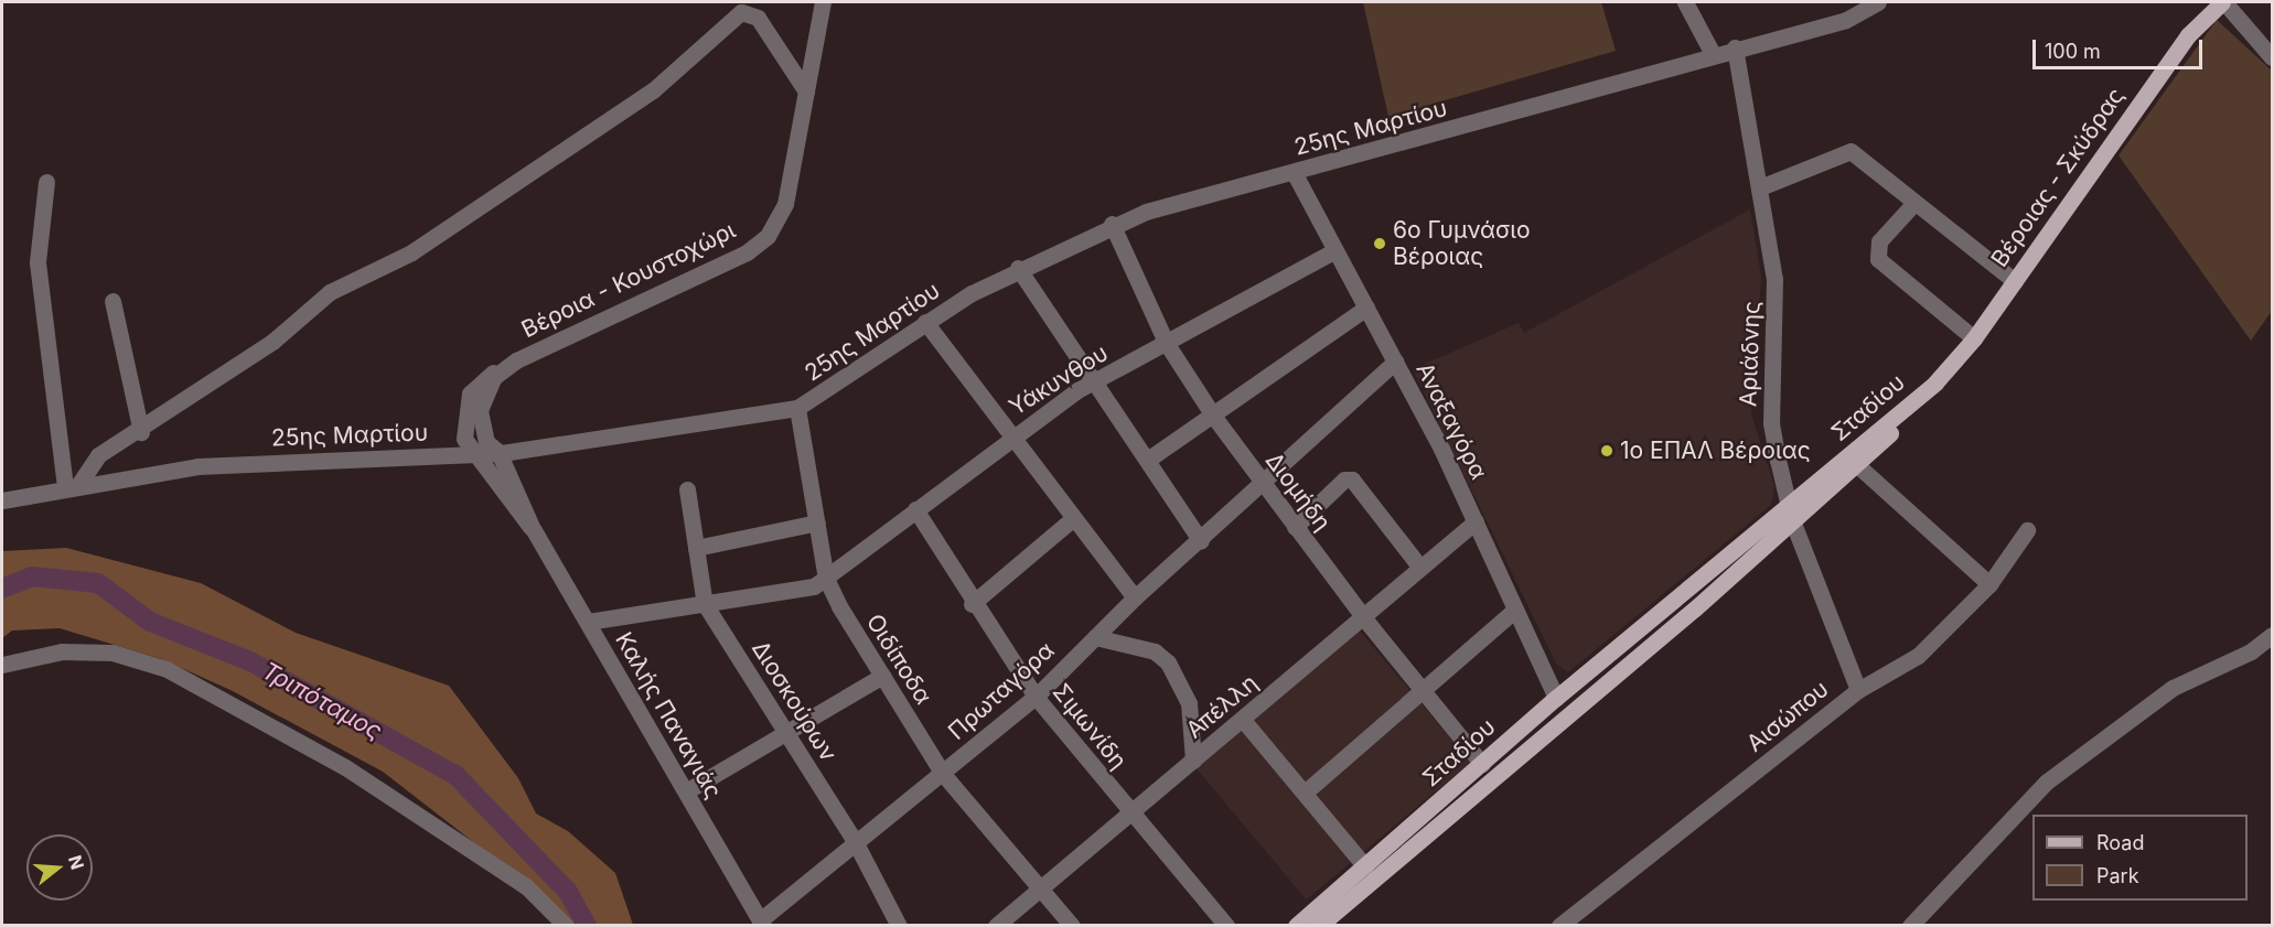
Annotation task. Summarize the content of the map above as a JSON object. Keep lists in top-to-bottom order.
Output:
{
  "streets": {
    "main road": ["Βέροιας - Σκύδρας", "Σταδίου"],
    "street": [
      "25ης Μαρτίου",
      "Βέροια - Κουστοχώρι",
      "Αριάδνης",
      "Υάκυνθου",
      "Αναξαγόρα",
      "Διομήδη",
      "Οιδίποδα",
      "Πρωταγόρα",
      "Διοσκούρων",
      "Απέλλη",
      "Καλής Παναγιάς",
      "Αισώπου",
      "Σιμωνίδη"
    ]
  },
  "crossings": [
    ["25ης Μαρτίου", "Βέροια - Κουστοχώρι"],
    ["25ης Μαρτίου", "Αριάδνης"],
    ["25ης Μαρτίου", "Αναξαγόρα"],
    ["25ης Μαρτίου", "Διομήδη"],
    ["25ης Μαρτίου", "Οιδίποδα"],
    ["25ης Μαρτίου", "Καλής Παναγιάς"],
    ["Βέροιας - Σκύδρας", "Σταδίου"],
    ["Βέροια - Κουστοχώρι", "Καλής Παναγιάς"],
    ["Αριάδνης", "Σταδίου"],
    ["Αριάδνης", "Αισώπου"],
    ["Υάκυνθου", "Αναξαγόρα"],
    ["Υάκυνθου", "Διομήδη"],
    ["Υάκυνθου", "Οιδίποδα"],
    ["Υάκυνθου", "Σιμωνίδη"],
    ["Σταδίου", "Αναξαγόρα"],
    ["Σταδίου", "Διομήδη"],
    ["Αναξαγόρα", "Πρωταγόρα"],
    ["Αναξαγόρα", "Απέλλη"],
    ["Διομήδη", "Πρωταγόρα"],
    ["Διομήδη", "Απέλλη"],
    ["Οιδίποδα", "Πρωταγόρα"],
    ["Οιδίποδα", "Απέλλη"],
    ["Πρωταγόρα", "Διοσκούρων"],
    ["Πρωταγόρα", "Καλής Παναγιάς"],
    ["Πρωταγόρα", "Σιμωνίδη"],
    ["Απέλλη", "Σιμωνίδη"]
  ],
  "water": ["Τριπόταμος"],
  "places": ["6ο Γυμνάσιο Βέροιας", "1ο ΕΠΑΛ Βέροιας"],
  "legend": ["Road", "Park"],
  "scale_bar": "100 m",
  "north": "right"
}
